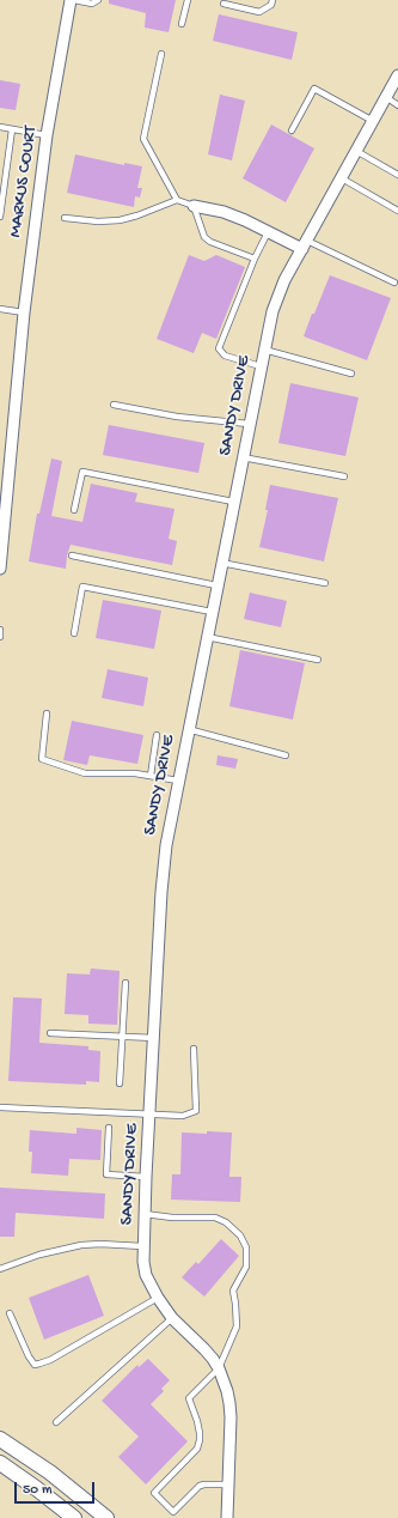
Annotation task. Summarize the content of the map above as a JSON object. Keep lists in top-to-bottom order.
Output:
{
  "streets": {
    "street": ["MARKUS COURT", "SANDY DRIVE"]
  },
  "scale_bar": "50 m"
}
